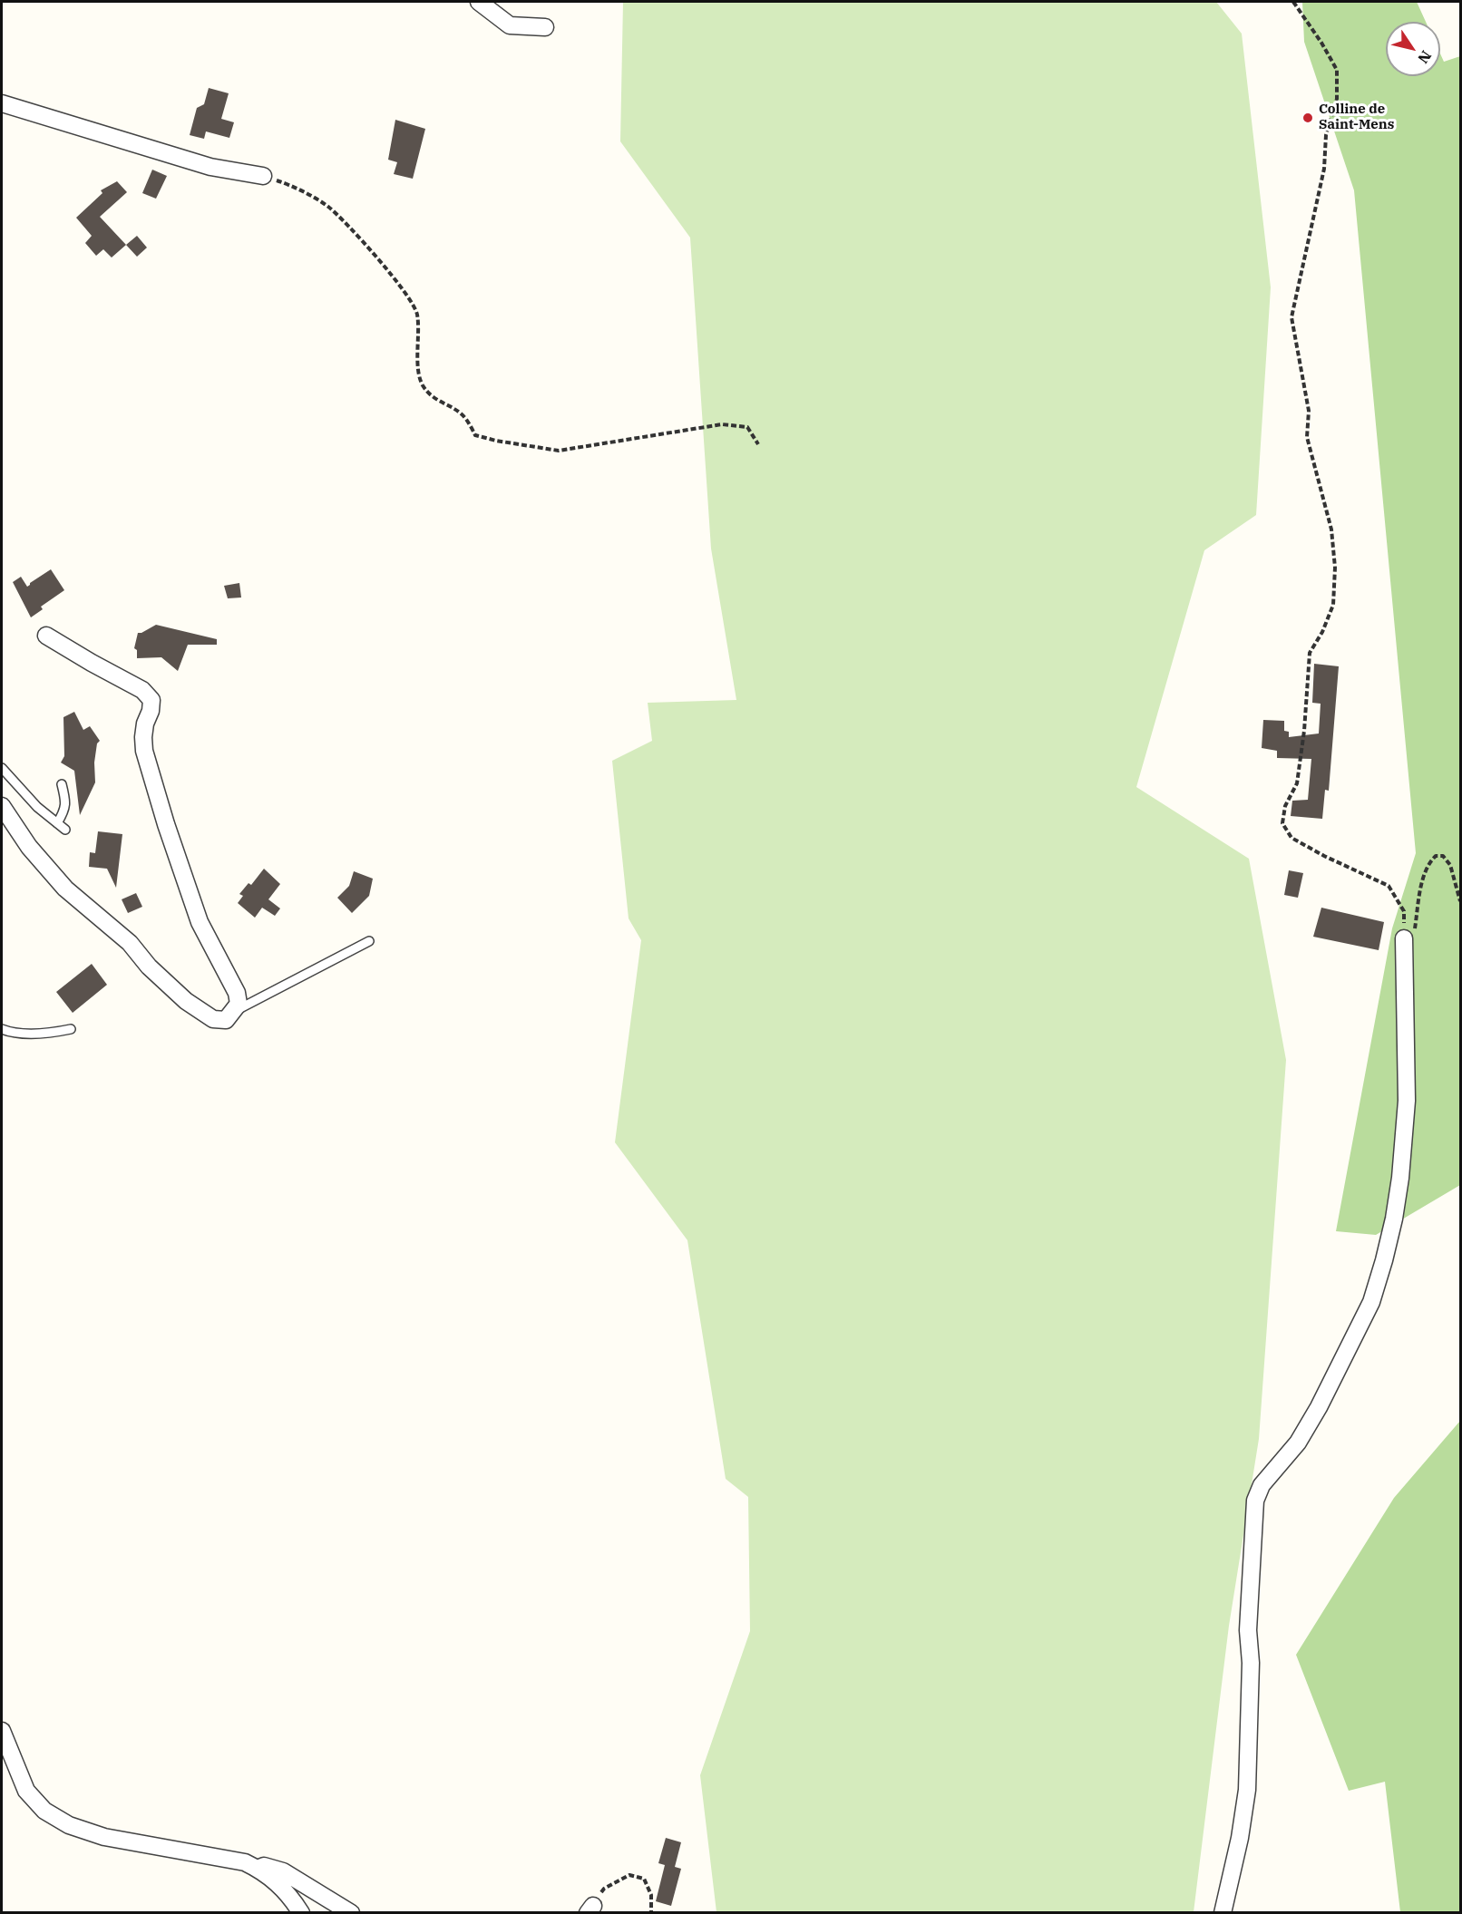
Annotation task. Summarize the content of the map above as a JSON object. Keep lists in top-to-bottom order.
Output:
{
  "places": ["Colline de Saint-Mens"],
  "north": "bottom right"
}
